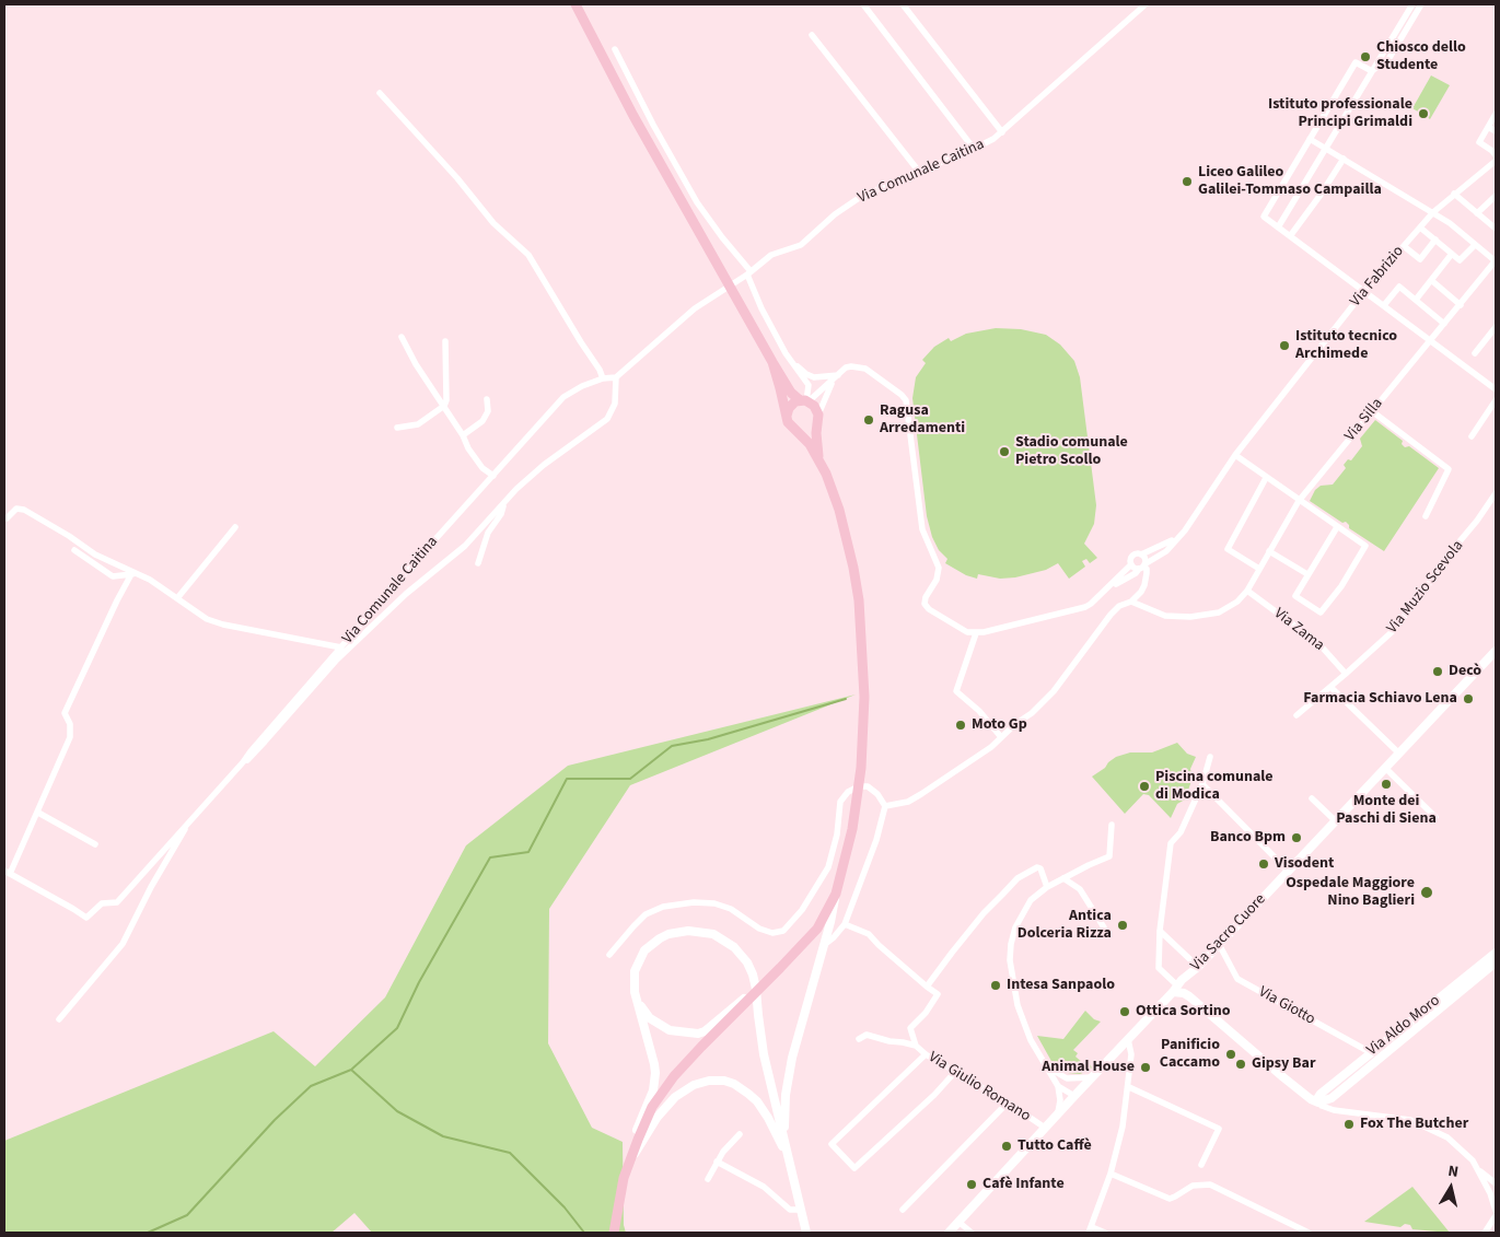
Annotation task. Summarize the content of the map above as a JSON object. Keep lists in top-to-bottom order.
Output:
{
  "streets": {
    "street": [
      "Via Comunale Caitina",
      "Via Fabrizio",
      "Via Silla",
      "Via Muzio Scevola",
      "Via Zama",
      "Via Sacro Cuore",
      "Via Giotto",
      "Via Aldo Moro",
      "Via Giulio Romano"
    ]
  },
  "crossings": [
    ["Via Silla", "Via Zama"],
    ["Via Muzio Scevola", "Via Zama"],
    ["Via Sacro Cuore", "Via Giotto"],
    ["Via Giotto", "Via Aldo Moro"]
  ],
  "places": [
    "Chiosco dello Studente",
    "Istituto professionale Principi Grimaldi",
    "Liceo Galileo Galilei-Tommaso Campailla",
    "Istituto tecnico Archimede",
    "Ragusa Arredamenti",
    "Stadio comunale Pietro Scollo",
    "Decò",
    "Farmacia Schiavo Lena",
    "Moto Gp",
    "Monte dei Paschi di Siena",
    "Piscina comunale di Modica",
    "Banco Bpm",
    "Visodent",
    "Ospedale Maggiore Nino Baglieri",
    "Antica Dolceria Rizza",
    "Intesa Sanpaolo",
    "Ottica Sortino",
    "Panificio Caccamo",
    "Gipsy Bar",
    "Animal House",
    "Fox The Butcher",
    "Tutto Caffè",
    "Cafè Infante"
  ],
  "north": "top"
}
